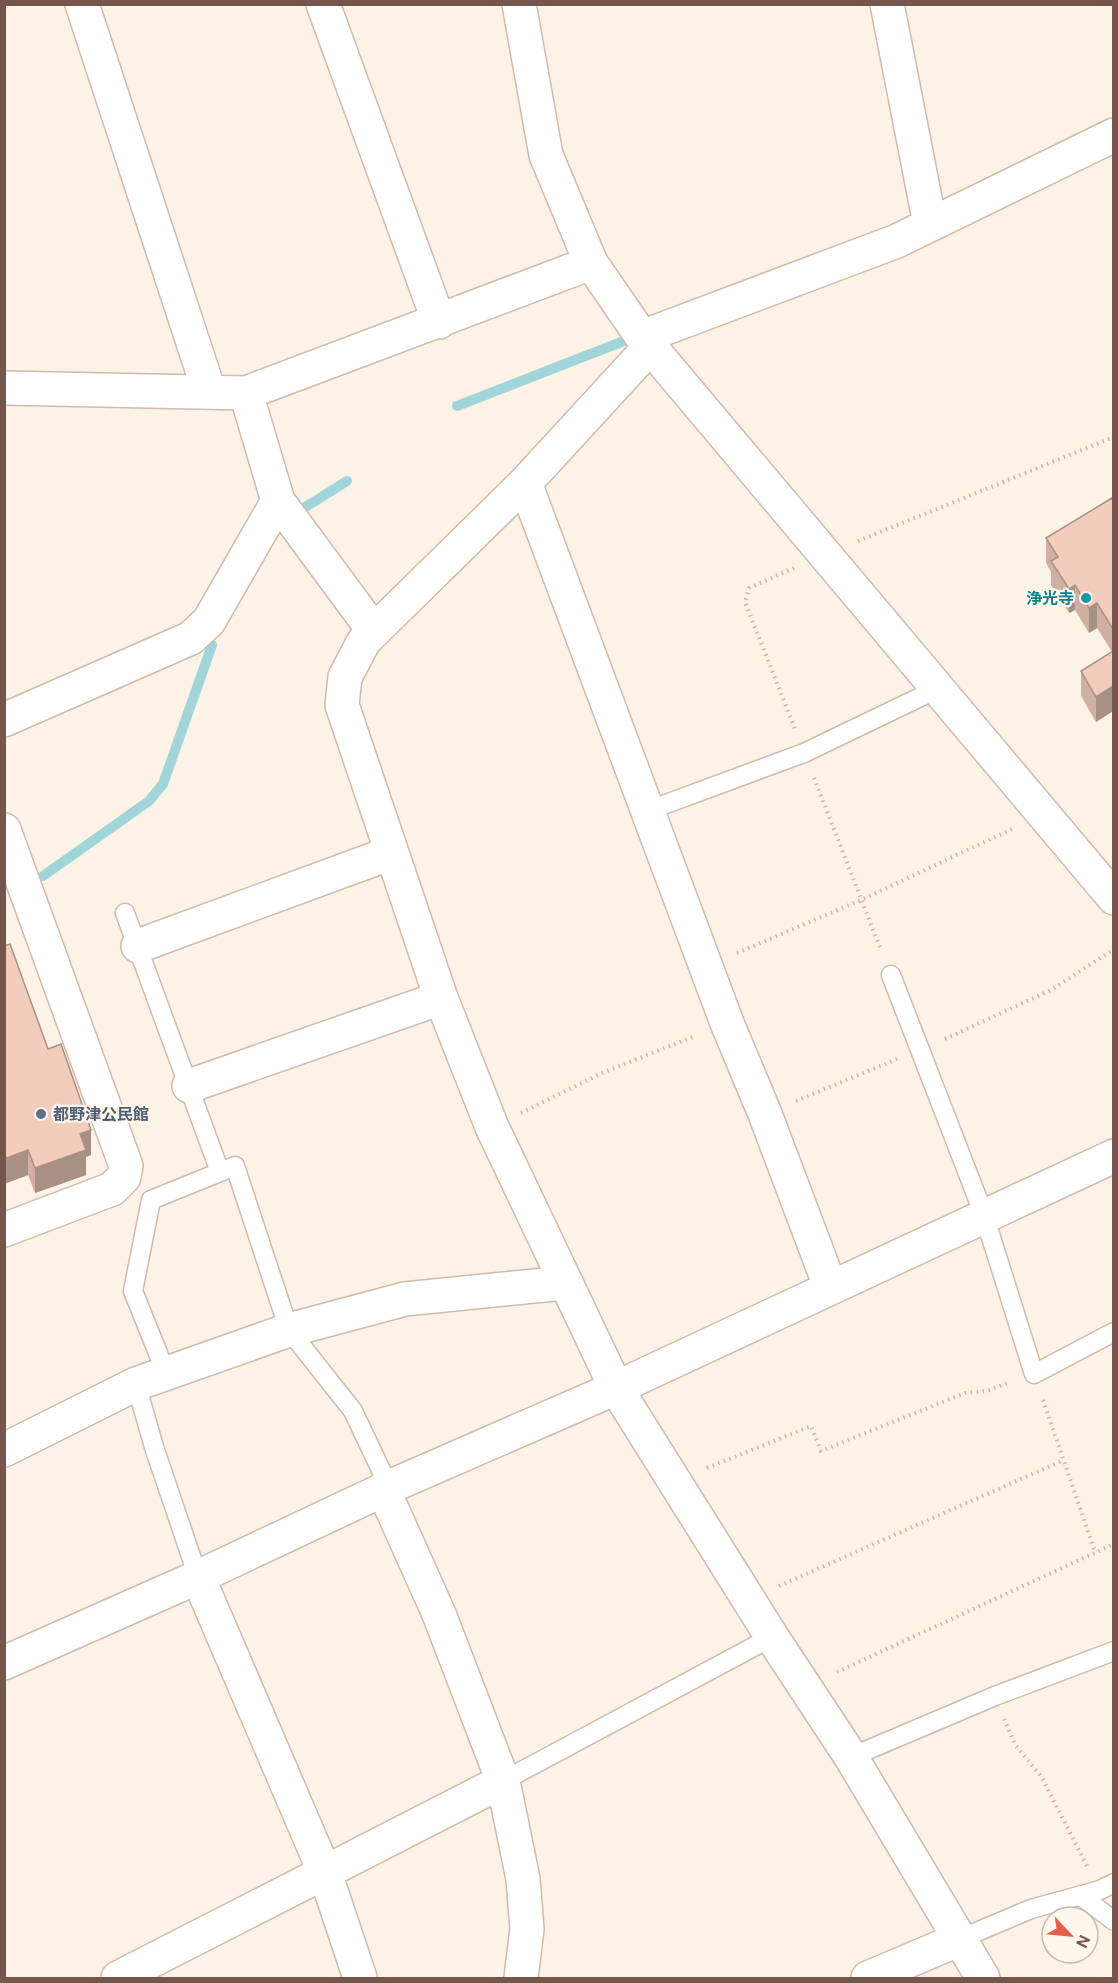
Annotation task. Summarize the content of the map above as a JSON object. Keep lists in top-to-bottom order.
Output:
{
  "places": ["浄光寺", "都野津公民館"],
  "north": "bottom right"
}
